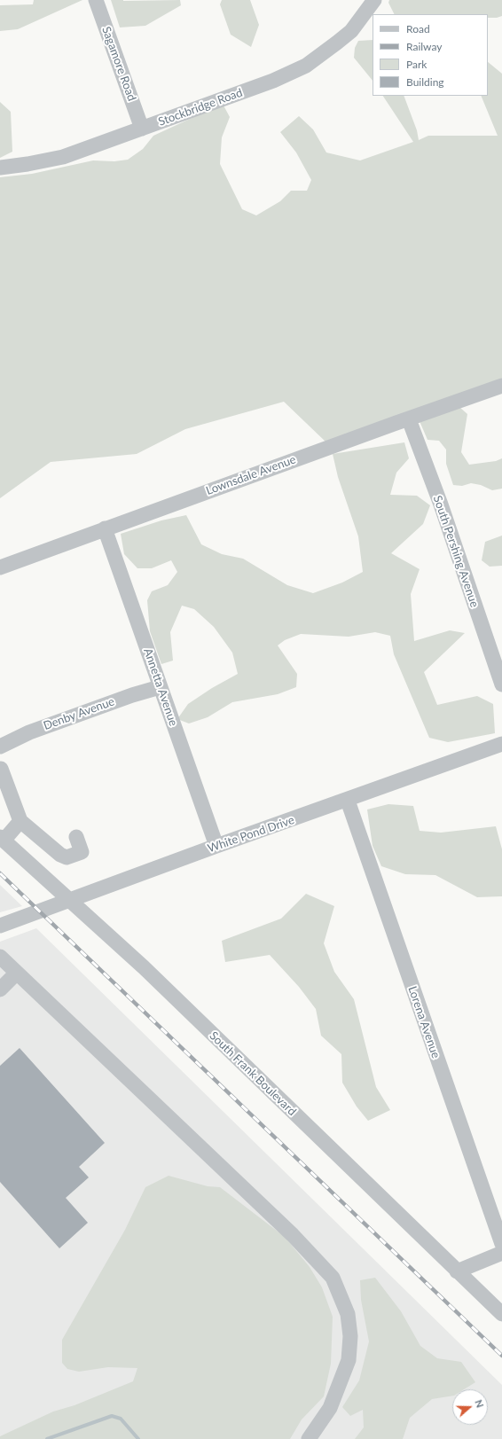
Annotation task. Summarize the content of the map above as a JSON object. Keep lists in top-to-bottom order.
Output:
{
  "streets": {
    "street": [
      "Sagamore Road",
      "Stockbridge Road",
      "Lownsdale Avenue",
      "South Pershing Avenue",
      "Annetta Avenue",
      "Denby Avenue",
      "White Pond Drive",
      "Lorena Avenue",
      "South Frank Boulevard"
    ]
  },
  "crossings": [
    ["Sagamore Road", "Stockbridge Road"],
    ["Lownsdale Avenue", "South Pershing Avenue"],
    ["Lownsdale Avenue", "Annetta Avenue"],
    ["Annetta Avenue", "Denby Avenue"],
    ["Annetta Avenue", "White Pond Drive"],
    ["White Pond Drive", "Lorena Avenue"],
    ["White Pond Drive", "South Frank Boulevard"]
  ],
  "legend": [
    "Road",
    "Railway",
    "Park",
    "Building"
  ],
  "north": "right"
}
